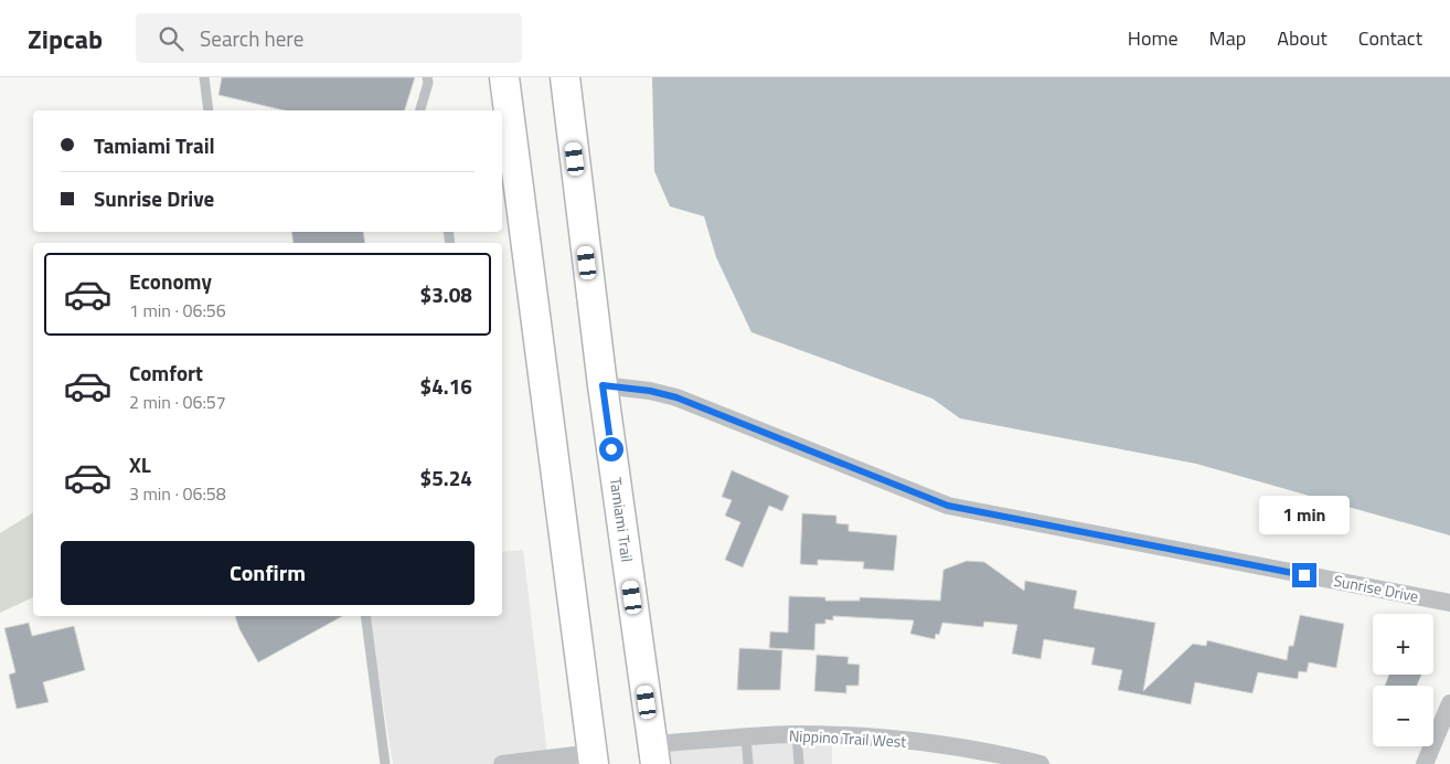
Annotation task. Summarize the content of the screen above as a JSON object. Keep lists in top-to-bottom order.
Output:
{
  "streets": {
    "main road": ["Tamiami Trail"],
    "street": ["Sunrise Drive", "Nippino Trail West"]
  },
  "crossings": [
    ["Tamiami Trail", "Sunrise Drive"],
    ["Tamiami Trail", "Nippino Trail West"]
  ],
  "page": {
    "header": "Zipcab",
    "search": "Search here",
    "nav": [
      "Home",
      "Map",
      "About",
      "Contact"
    ],
    "banner": ["Tamiami Trail", "Sunrise Drive"],
    "list": [
      {
        "name": "Economy",
        "note": "1 min · 06:56",
        "value": "$3.08"
      },
      {
        "name": "Comfort",
        "note": "2 min · 06:57",
        "value": "$4.16"
      },
      {
        "name": "XL",
        "note": "3 min · 06:58",
        "value": "$5.24"
      }
    ],
    "bubble": "1 min",
    "buttons": "Confirm",
    "map_buttons": ["+", "−"]
  }
}
